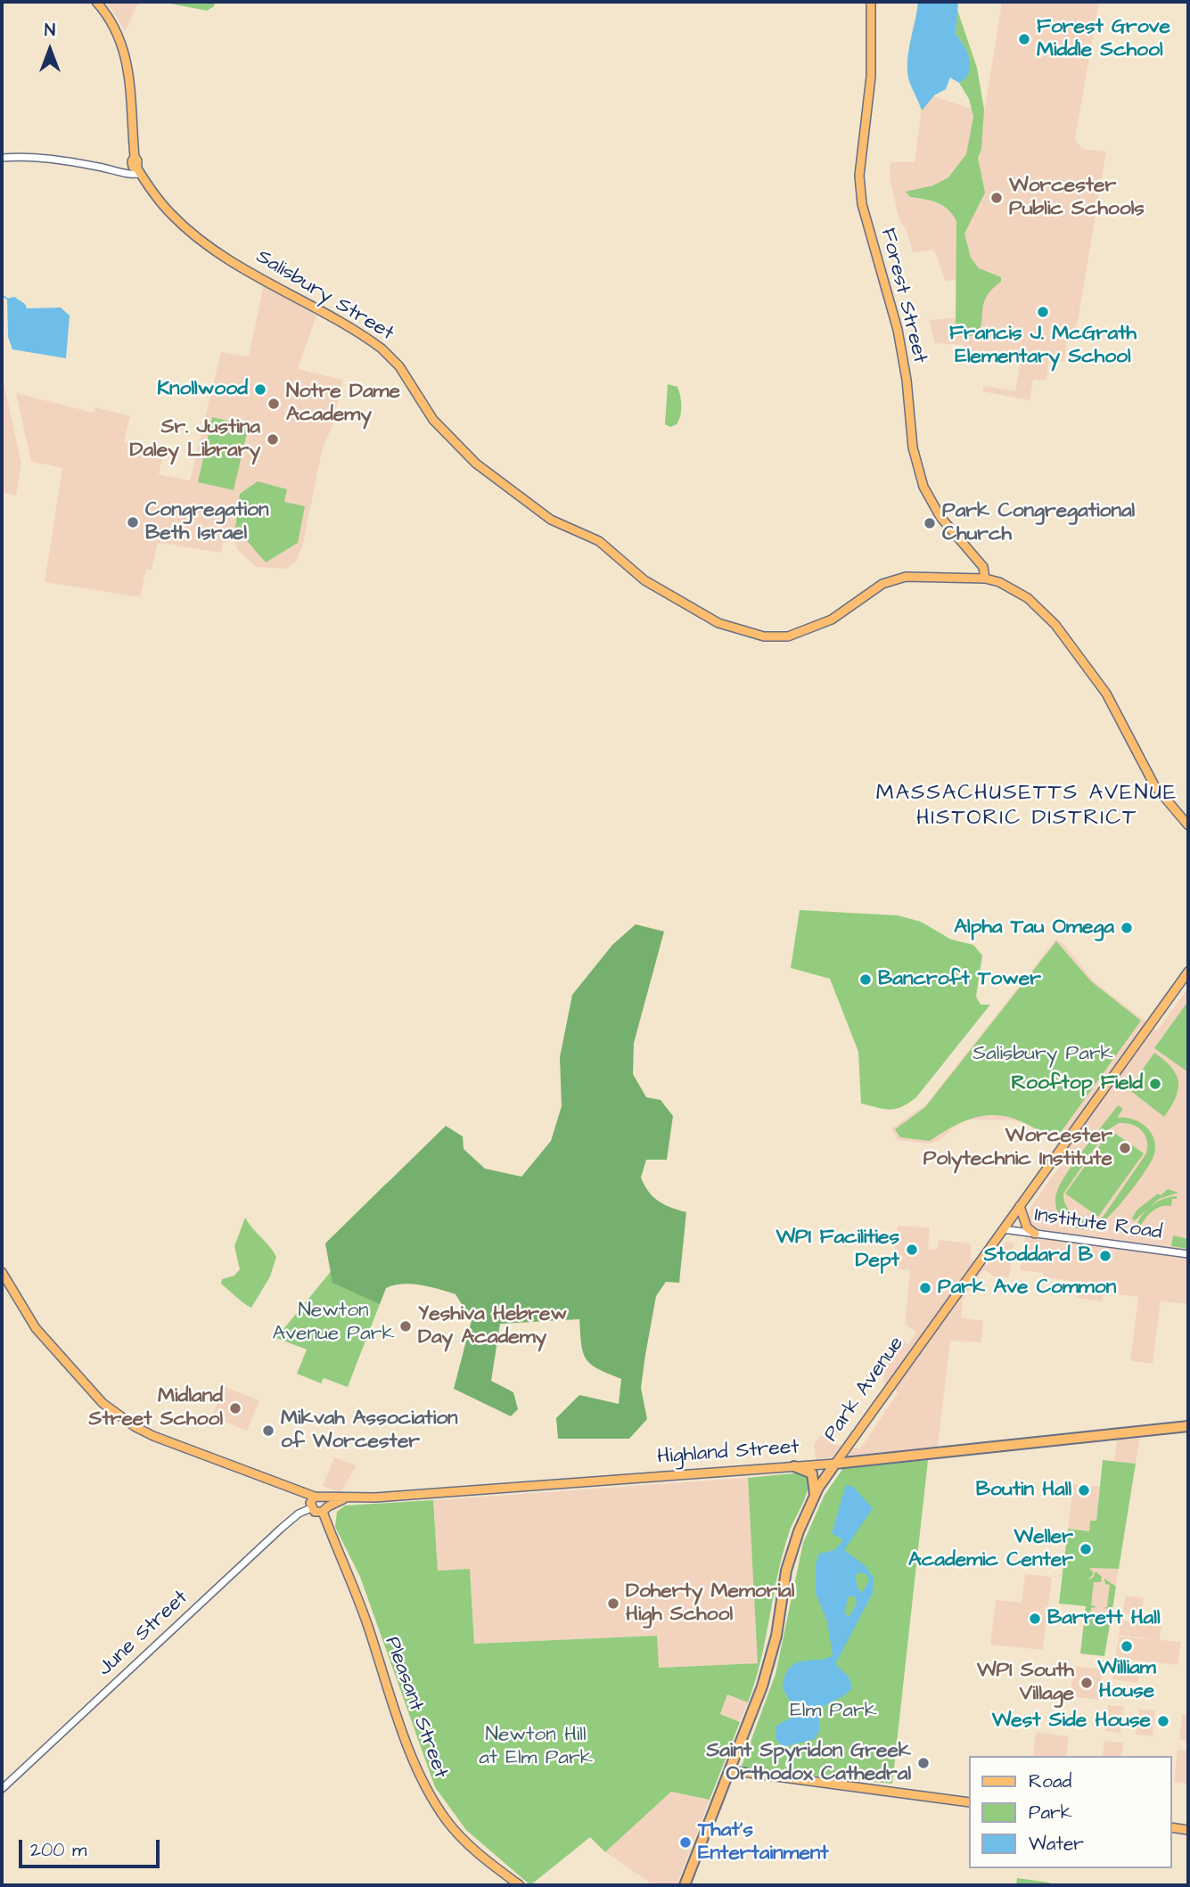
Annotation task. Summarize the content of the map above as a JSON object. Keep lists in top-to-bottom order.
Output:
{
  "streets": {
    "highway": ["Park Avenue", "Highland Street"],
    "main road": ["Salisbury Street", "Forest Street", "Pleasant Street"],
    "street": ["Institute Road", "June Street"]
  },
  "crossings": [
    ["Salisbury Street", "Forest Street"],
    ["Institute Road", "Park Avenue"],
    ["Park Avenue", "Highland Street"],
    ["Highland Street", "June Street"],
    ["Highland Street", "Pleasant Street"],
    ["June Street", "Pleasant Street"]
  ],
  "districts": ["MASSACHUSETTS AVENUE HISTORIC DISTRICT"],
  "parks": [
    "Salisbury Park",
    "Newton Avenue Park",
    "Elm Park",
    "Newton Hill at Elm Park"
  ],
  "places": [
    "Forest Grove Middle School",
    "Worcester Public Schools",
    "Francis J. McGrath Elementary School",
    "Knollwood",
    "Notre Dame Academy",
    "Sr. Justina Daley Library",
    "Congregation Beth Israel",
    "Park Congregational Church",
    "Alpha Tau Omega",
    "Bancroft Tower",
    "Rooftop Field",
    "Worcester Polytechnic Institute",
    "WPI Facilities Dept",
    "Stoddard B",
    "Park Ave Common",
    "Yeshiva Hebrew Day Academy",
    "Midland Street School",
    "Mikvah Association of Worcester",
    "Boutin Hall",
    "Weller Academic Center",
    "Doherty Memorial High School",
    "Barrett Hall",
    "William House",
    "WPI South Village",
    "West Side House",
    "Saint Spyridon Greek Orthodox Cathedral",
    "That's Entertainment"
  ],
  "legend": ["Road", "Park", "Water"],
  "scale_bar": "200 m",
  "north": "top"
}
